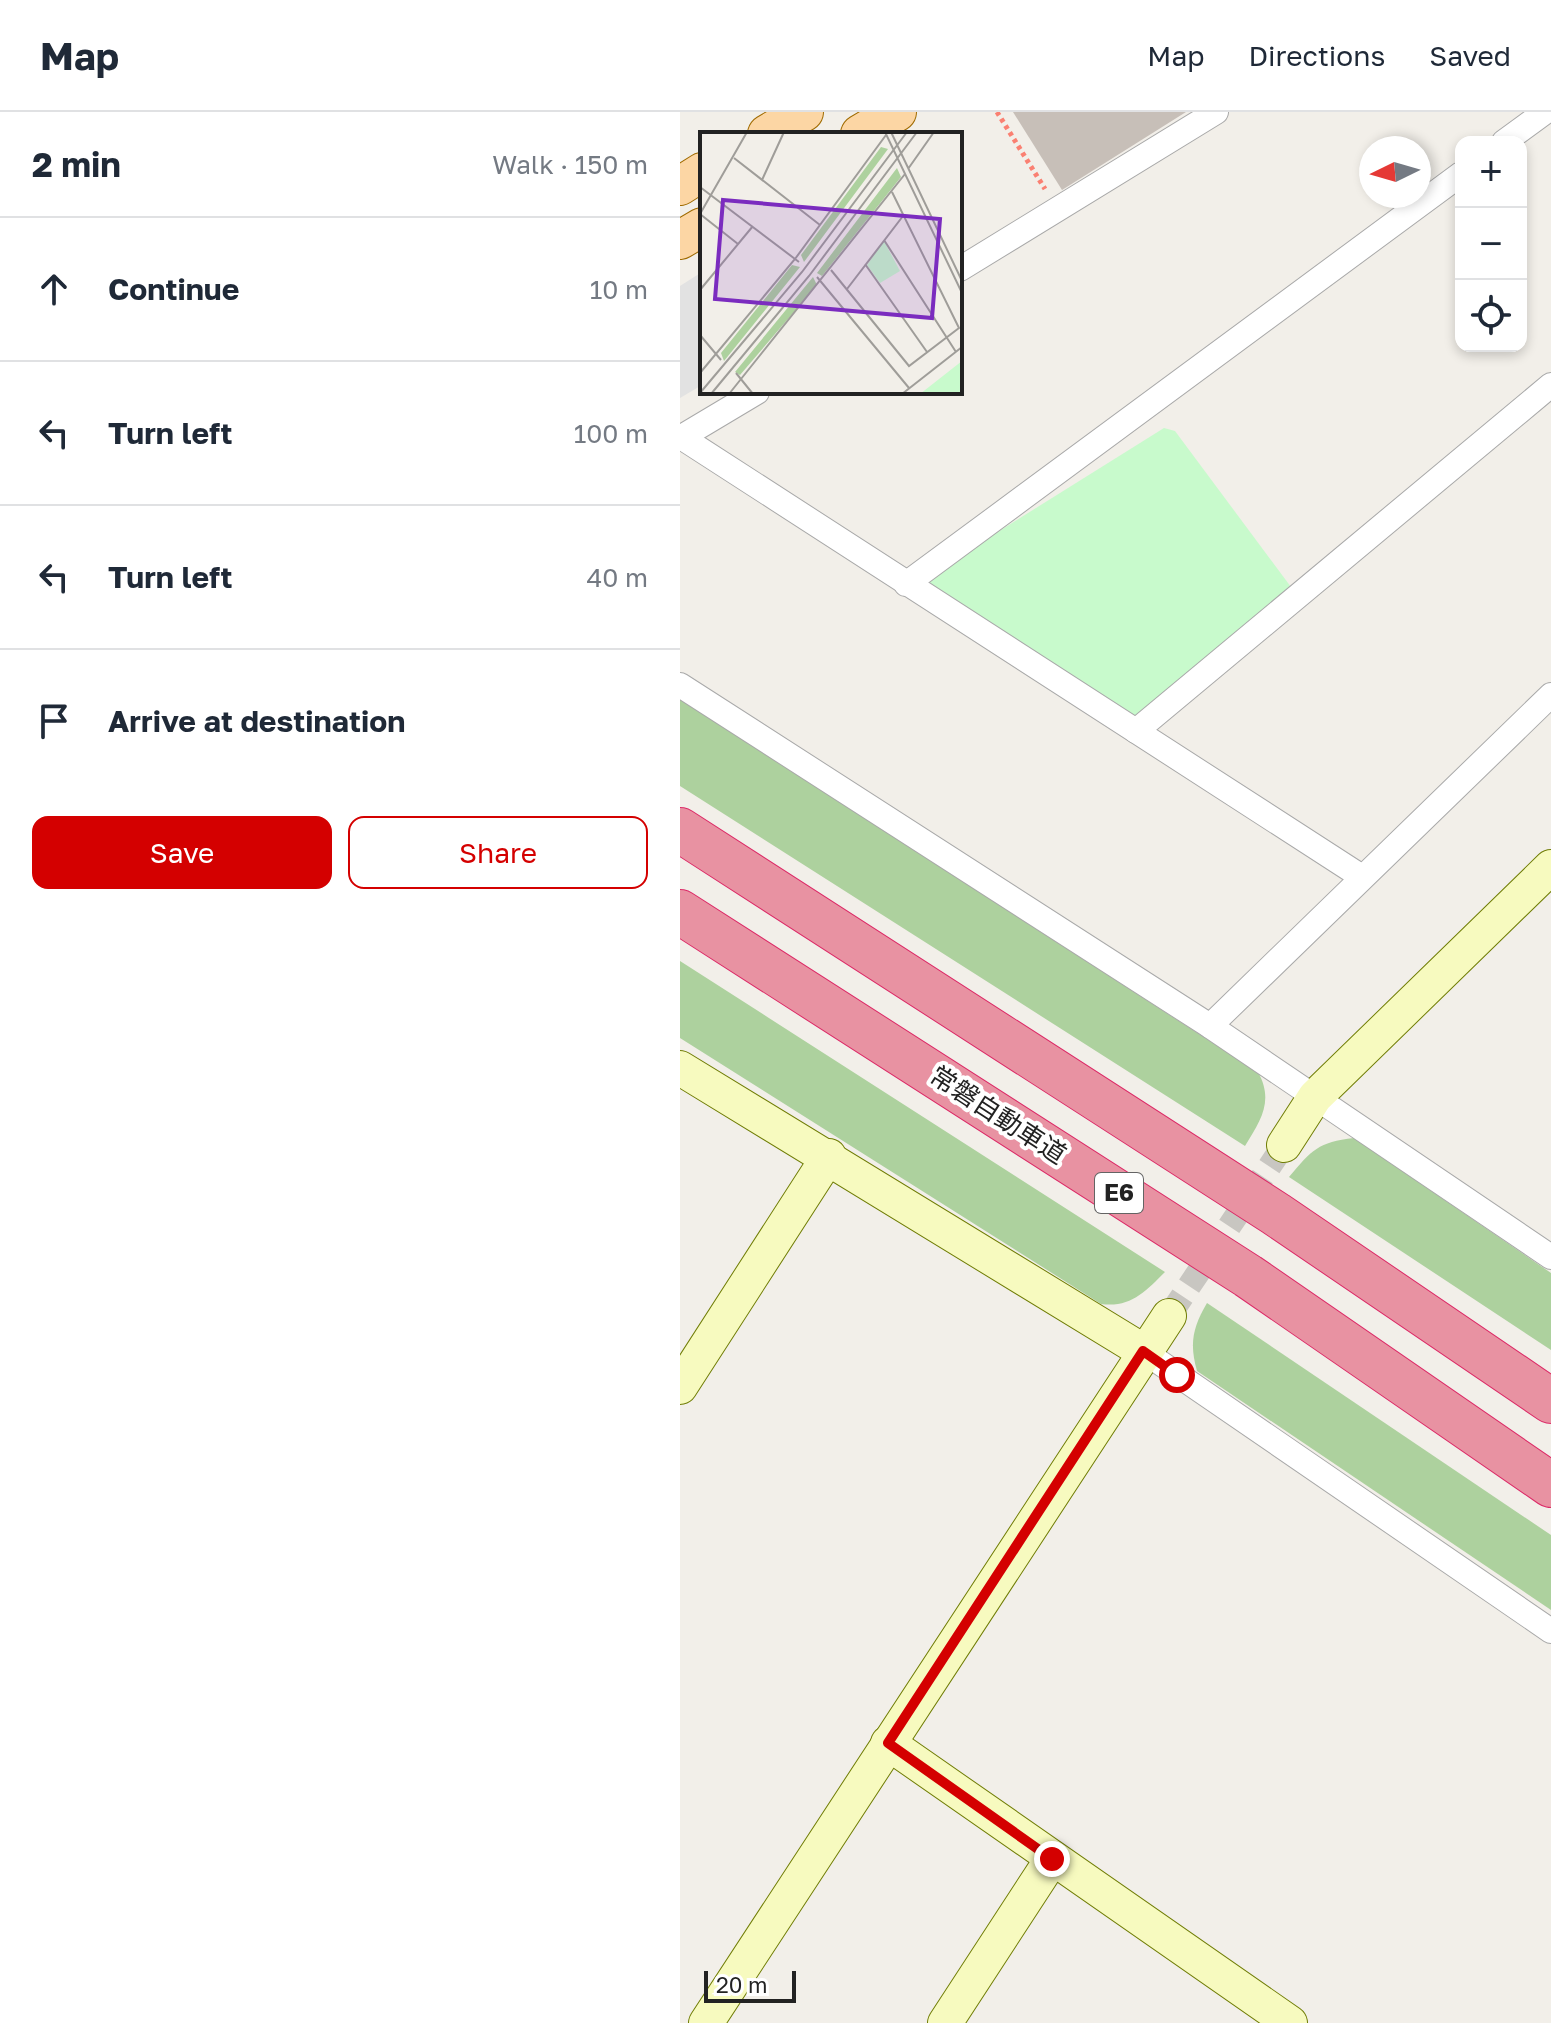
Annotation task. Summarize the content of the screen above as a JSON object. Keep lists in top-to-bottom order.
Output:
{
  "streets": {
    "highway": ["常磐自動車道", "E6"]
  },
  "scale_bar": "20 m",
  "north": "left",
  "page": {
    "header": "Map",
    "nav": ["Map", "Directions", "Saved"],
    "heading": ["2 min", "Walk · 150 m"],
    "map_buttons": ["+", "−"],
    "list": [
      ["Continue", "10 m"],
      ["Turn left", "100 m"],
      ["Turn left", "40 m"],
      "Arrive at destination"
    ],
    "buttons": ["Save", "Share"],
    "scale": "20 m"
  }
}
